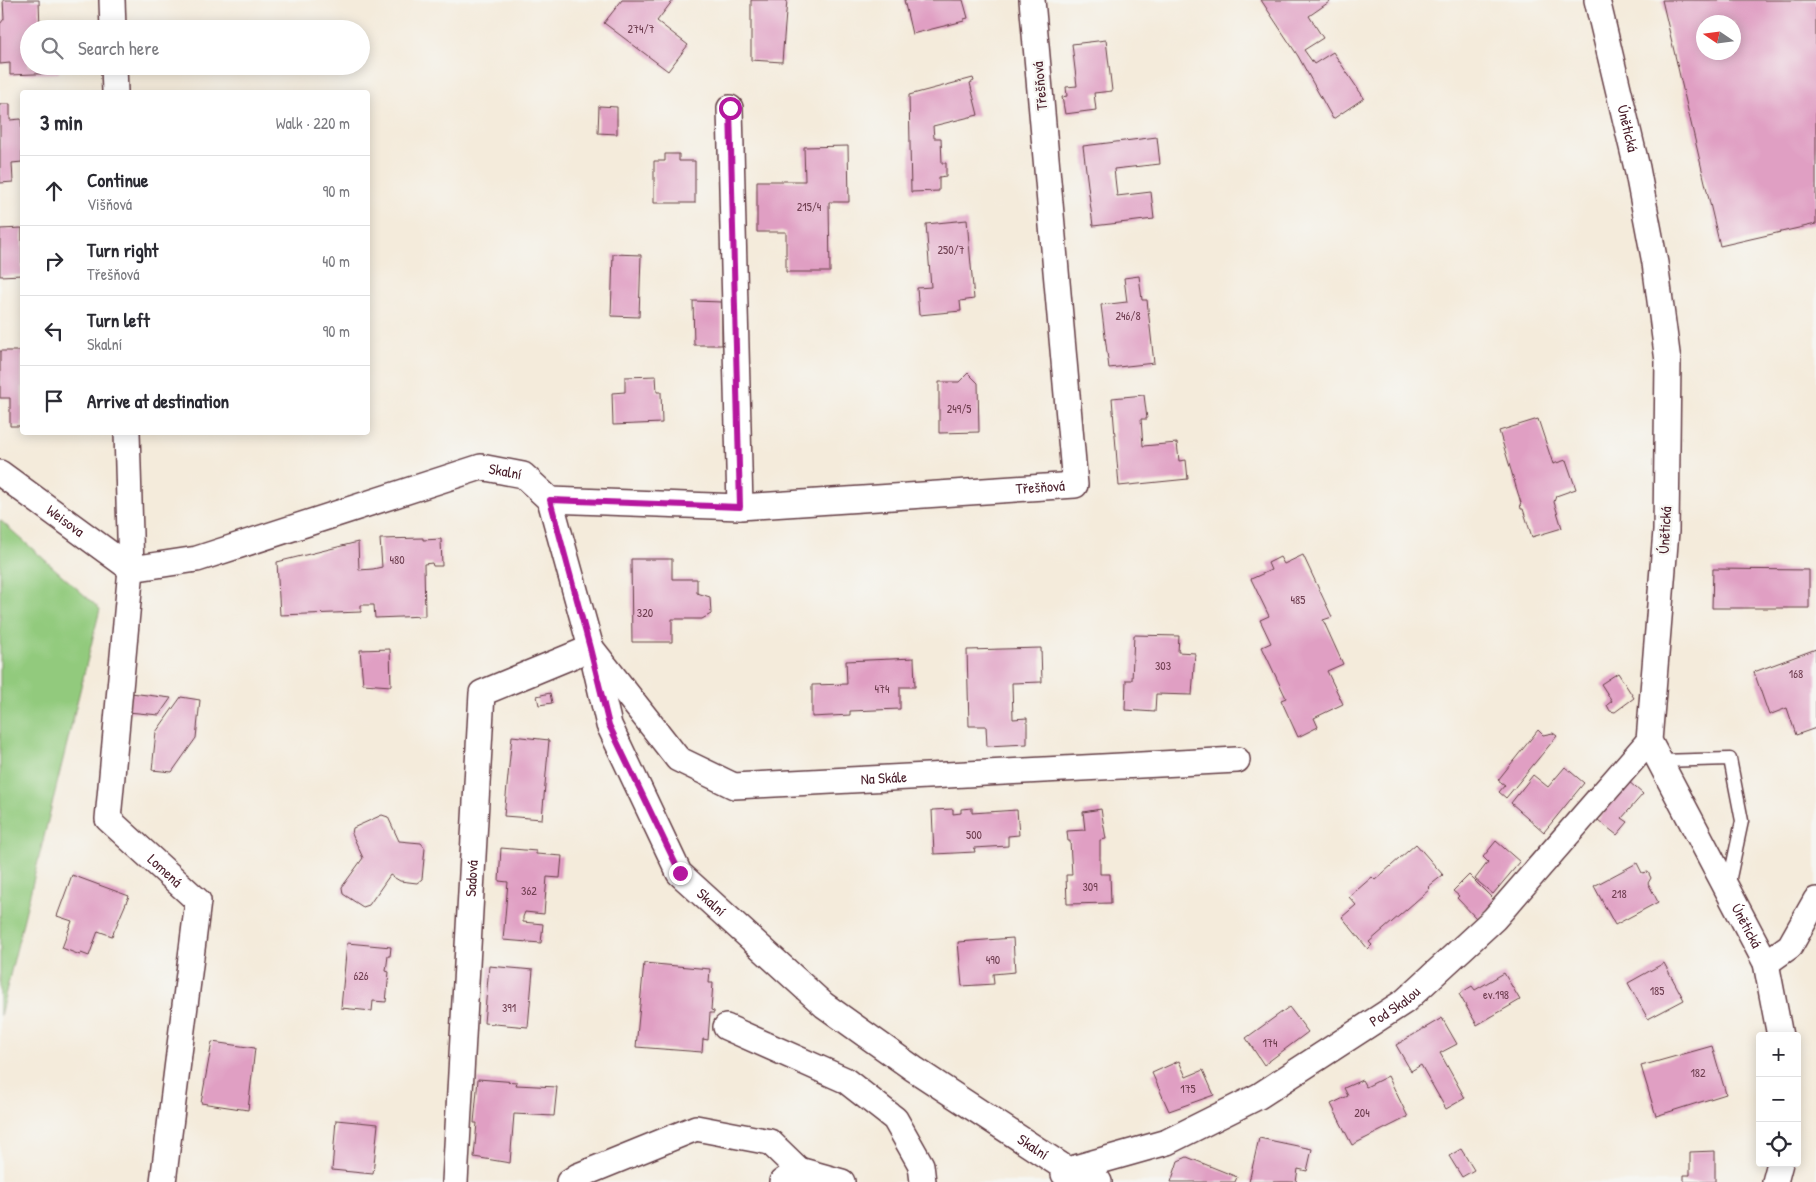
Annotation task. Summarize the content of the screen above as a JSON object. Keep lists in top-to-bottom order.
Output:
{
  "streets": {
    "street": [
      "Třešňová",
      "Únětická",
      "Skalní",
      "Weisova",
      "Na Skále",
      "Lomená",
      "Sadová",
      "Pod Skalou"
    ]
  },
  "crossings": [
    ["Třešňová", "Skalní"],
    ["Únětická", "Pod Skalou"],
    ["Skalní", "Weisova"],
    ["Skalní", "Na Skále"],
    ["Skalní", "Lomená"],
    ["Skalní", "Sadová"],
    ["Skalní", "Pod Skalou"],
    ["Weisova", "Lomená"],
    ["Na Skále", "Sadová"]
  ],
  "house_numbers": [
    "274/7",
    "215/4",
    "250/7",
    "246/8",
    "249/5",
    "480",
    "485",
    "320",
    "303",
    "168",
    "474",
    "500",
    "309",
    "362",
    "218",
    "490",
    "626",
    "185",
    "ev.198",
    "391",
    "174",
    "182",
    "175",
    "204"
  ],
  "north": "left",
  "page": {
    "search": "Search here",
    "heading": ["3 min", "Walk · 220 m"],
    "list": [
      ["Continue", "Višňová", "90 m"],
      ["Turn right", "Třešňová", "40 m"],
      ["Turn left", "Skalní", "90 m"],
      "Arrive at destination"
    ],
    "map_buttons": ["+", "−"]
  }
}
